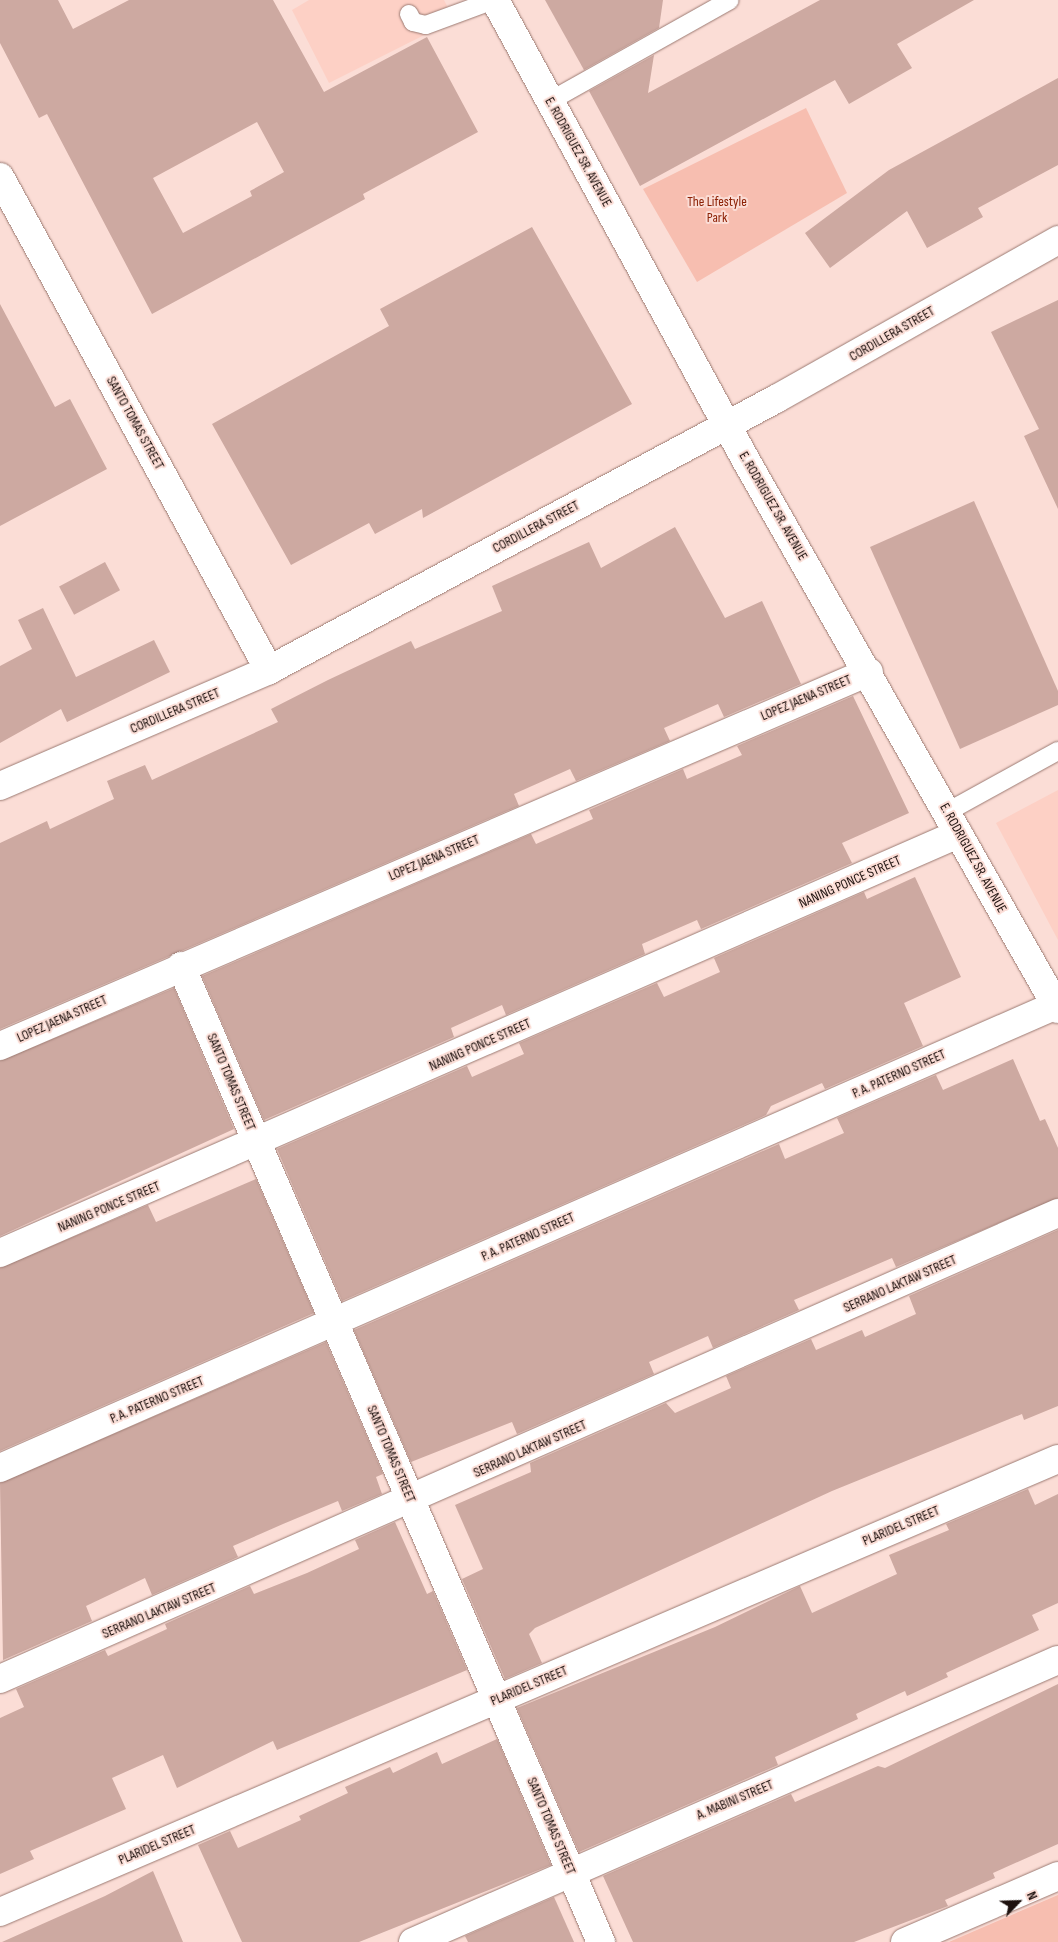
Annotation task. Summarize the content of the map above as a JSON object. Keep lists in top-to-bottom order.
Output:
{
  "streets": {
    "street": [
      "E. RODRIGUEZ SR. AVENUE",
      "CORDILLERA STREET",
      "SANTO TOMAS STREET",
      "LOPEZ JAENA STREET",
      "NANING PONCE STREET",
      "P. A. PATERNO STREET",
      "SERRANO LAKTAW STREET",
      "PLARIDEL STREET",
      "A. MABINI STREET"
    ]
  },
  "crossings": [
    ["E. RODRIGUEZ SR. AVENUE", "CORDILLERA STREET"],
    ["E. RODRIGUEZ SR. AVENUE", "LOPEZ JAENA STREET"],
    ["E. RODRIGUEZ SR. AVENUE", "NANING PONCE STREET"],
    ["E. RODRIGUEZ SR. AVENUE", "P. A. PATERNO STREET"],
    ["CORDILLERA STREET", "SANTO TOMAS STREET"],
    ["SANTO TOMAS STREET", "LOPEZ JAENA STREET"],
    ["SANTO TOMAS STREET", "NANING PONCE STREET"],
    ["SANTO TOMAS STREET", "P. A. PATERNO STREET"],
    ["SANTO TOMAS STREET", "SERRANO LAKTAW STREET"],
    ["SANTO TOMAS STREET", "PLARIDEL STREET"],
    ["SANTO TOMAS STREET", "A. MABINI STREET"]
  ],
  "parks": ["The Lifestyle Park"],
  "north": "top right"
}
